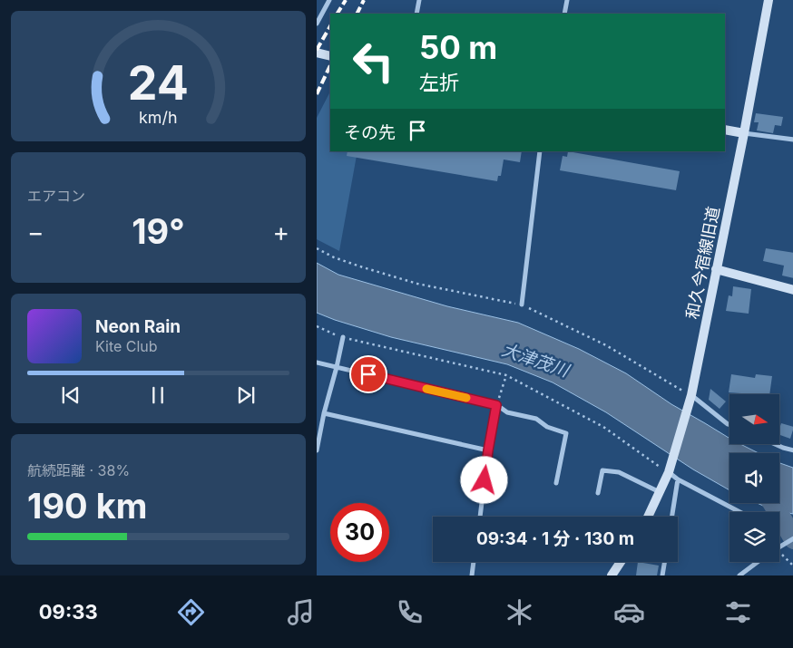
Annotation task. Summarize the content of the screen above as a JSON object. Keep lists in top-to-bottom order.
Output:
{
  "streets": {
    "street": ["和久今宿線旧道"]
  },
  "water": ["大津茂川"],
  "north": "right",
  "page": {
    "turn": ["50 m", "左折"],
    "then": "その先",
    "tile": [
      "エアコン",
      ["航続距離 · 38%", "190 km"]
    ],
    "heat": ["−", "19°", "+"],
    "song": ["Neon Rain", "Kite Club"],
    "limit": "30",
    "trip": "09:34 · 1 分 · 130 m",
    "tabs": "09:33",
    "gauge": ["24", "km/h"]
  }
}
